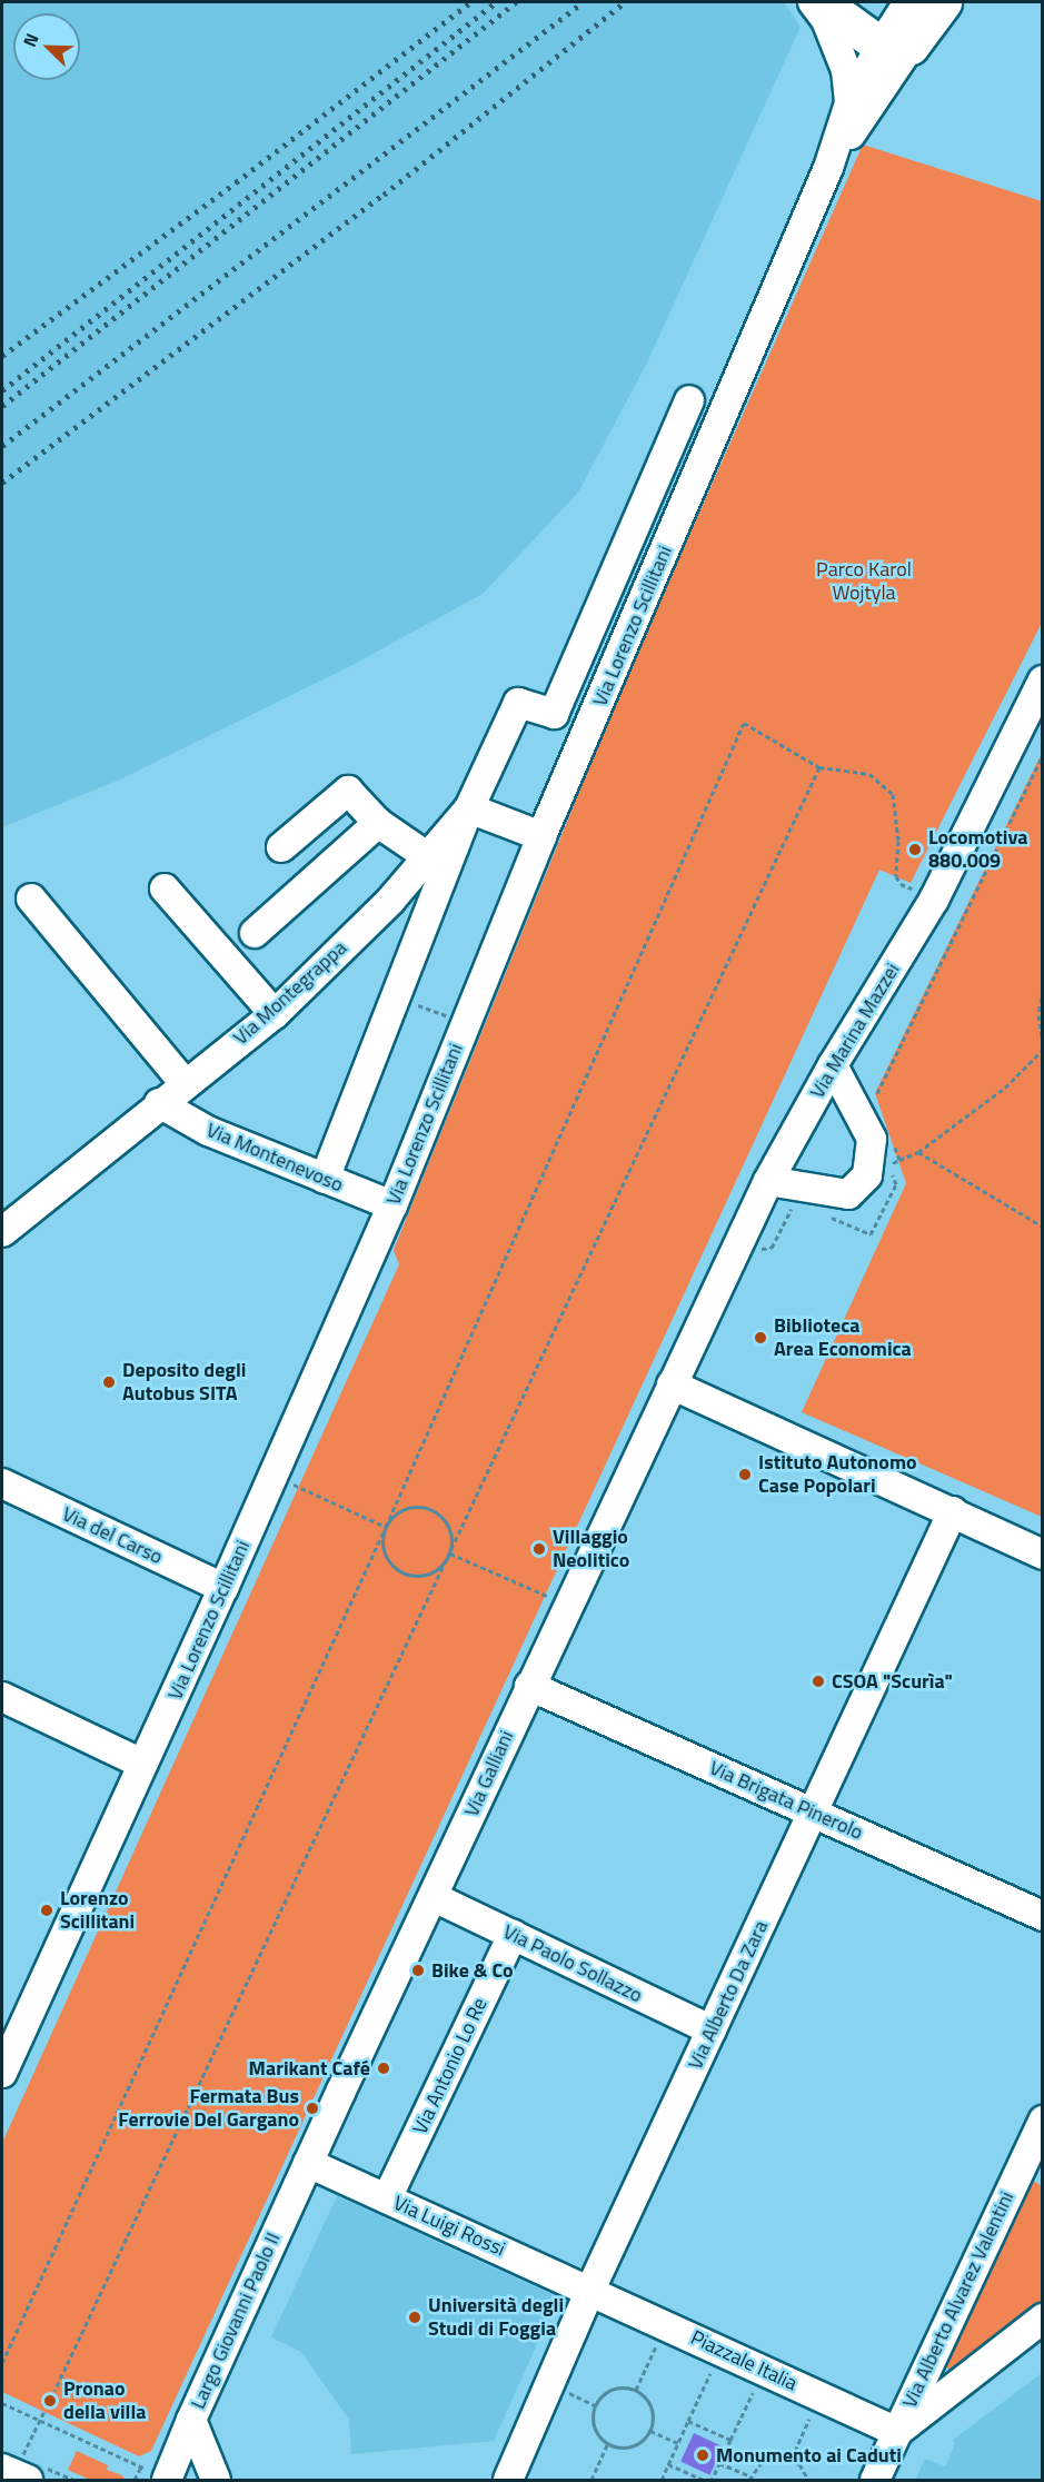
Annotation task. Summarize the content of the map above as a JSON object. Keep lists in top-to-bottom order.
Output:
{
  "streets": {
    "street": [
      "Via Lorenzo Scillitani",
      "Via Montegrappa",
      "Via Marina Mazzei",
      "Via Montenevoso",
      "Via del Carso",
      "Via Galliani",
      "Via Brigata Pinerolo",
      "Via Paolo Sollazzo",
      "Via Alberto Da Zara",
      "Via Antonio Lo Re",
      "Via Luigi Rossi",
      "Via Alberto Alvarez Valentini",
      "Largo Giovanni Paolo II",
      "Piazzale Italia"
    ]
  },
  "crossings": [
    ["Via Lorenzo Scillitani", "Via Montegrappa"],
    ["Via Lorenzo Scillitani", "Via Montenevoso"],
    ["Via Lorenzo Scillitani", "Via del Carso"],
    ["Via Montegrappa", "Via Montenevoso"],
    ["Via Marina Mazzei", "Via Galliani"],
    ["Via Galliani", "Via Brigata Pinerolo"],
    ["Via Galliani", "Via Paolo Sollazzo"],
    ["Via Galliani", "Via Luigi Rossi"],
    ["Via Galliani", "Largo Giovanni Paolo II"],
    ["Via Brigata Pinerolo", "Via Alberto Da Zara"],
    ["Via Paolo Sollazzo", "Via Alberto Da Zara"],
    ["Via Paolo Sollazzo", "Via Antonio Lo Re"],
    ["Via Alberto Da Zara", "Via Luigi Rossi"],
    ["Via Alberto Da Zara", "Piazzale Italia"],
    ["Via Antonio Lo Re", "Via Luigi Rossi"],
    ["Via Luigi Rossi", "Largo Giovanni Paolo II"],
    ["Via Luigi Rossi", "Piazzale Italia"],
    ["Via Alberto Alvarez Valentini", "Piazzale Italia"]
  ],
  "parks": ["Parco Karol Wojtyla"],
  "places": [
    "Locomotiva 880.009",
    "Biblioteca Area Economica",
    "Deposito degli Autobus SITA",
    "Istituto Autonomo Case Popolari",
    "Villaggio Neolitico",
    "CSOA \"Scurìa\"",
    "Lorenzo Scillitani",
    "Bike & Co",
    "Marikant Café",
    "Fermata Bus Ferrovie Del Gargano",
    "Università degli Studi di Foggia",
    "Pronao della villa",
    "Monumento ai Caduti"
  ],
  "north": "top left"
}
